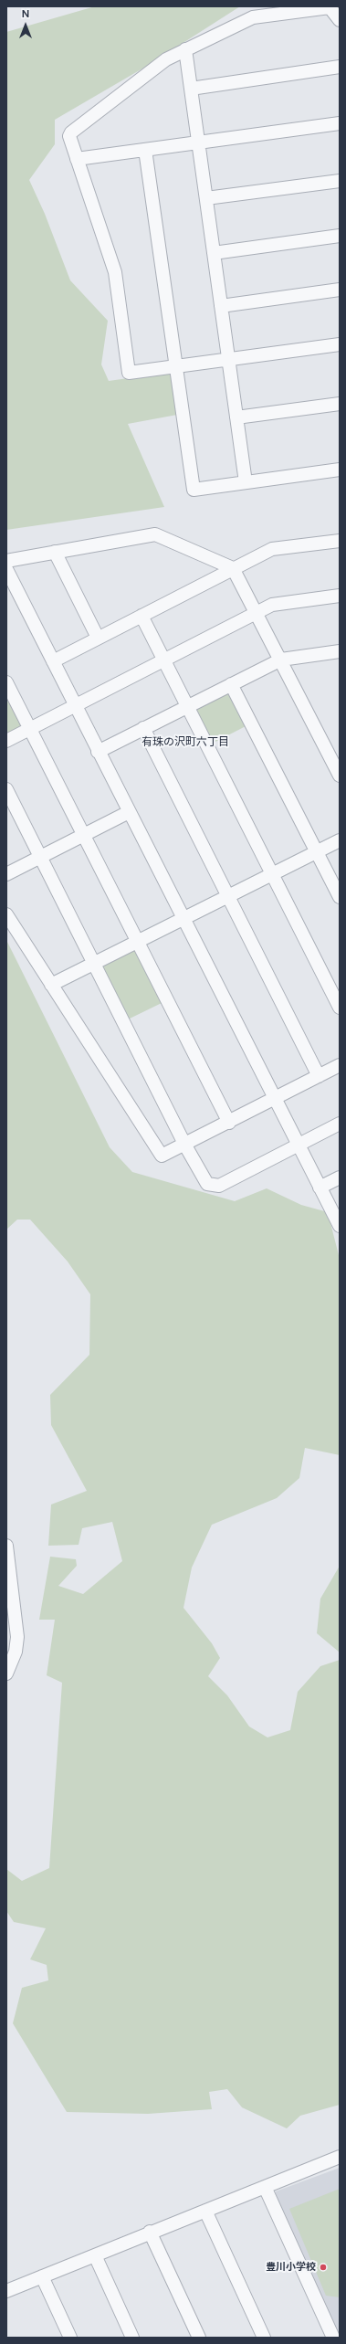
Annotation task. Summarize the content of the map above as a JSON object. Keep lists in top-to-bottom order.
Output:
{
  "districts": ["有珠の沢町六丁目"],
  "places": ["豊川小学校"],
  "north": "top"
}
